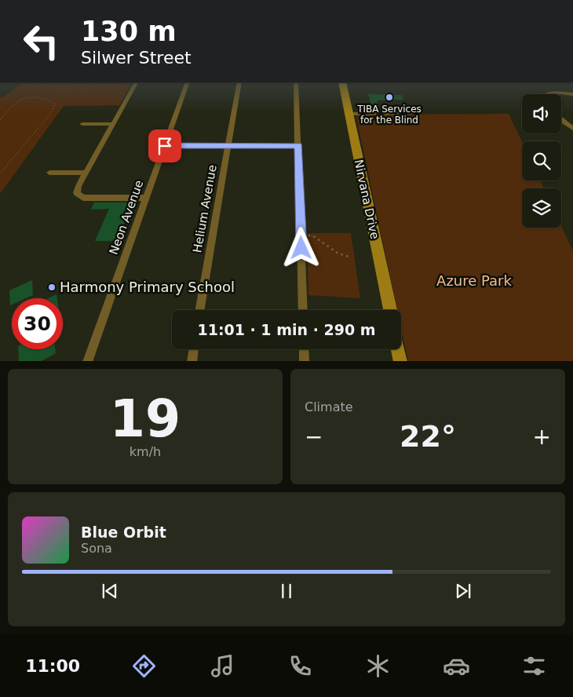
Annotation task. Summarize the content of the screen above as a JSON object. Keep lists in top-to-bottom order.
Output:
{
  "streets": {
    "main road": ["Nirvana Drive"],
    "street": ["Helium Avenue", "Neon Avenue"]
  },
  "parks": ["Azure Park"],
  "places": ["TIBA Services for the Blind", "Harmony Primary School"],
  "page": {
    "turn": ["130 m", "Silwer Street"],
    "limit": "30",
    "trip": "11:01 · 1 min · 290 m",
    "tile": [
      ["19", "km/h"],
      "Climate"
    ],
    "heat": ["−", "22°", "+"],
    "song": ["Blue Orbit", "Sona"],
    "tabs": "11:00"
  }
}
